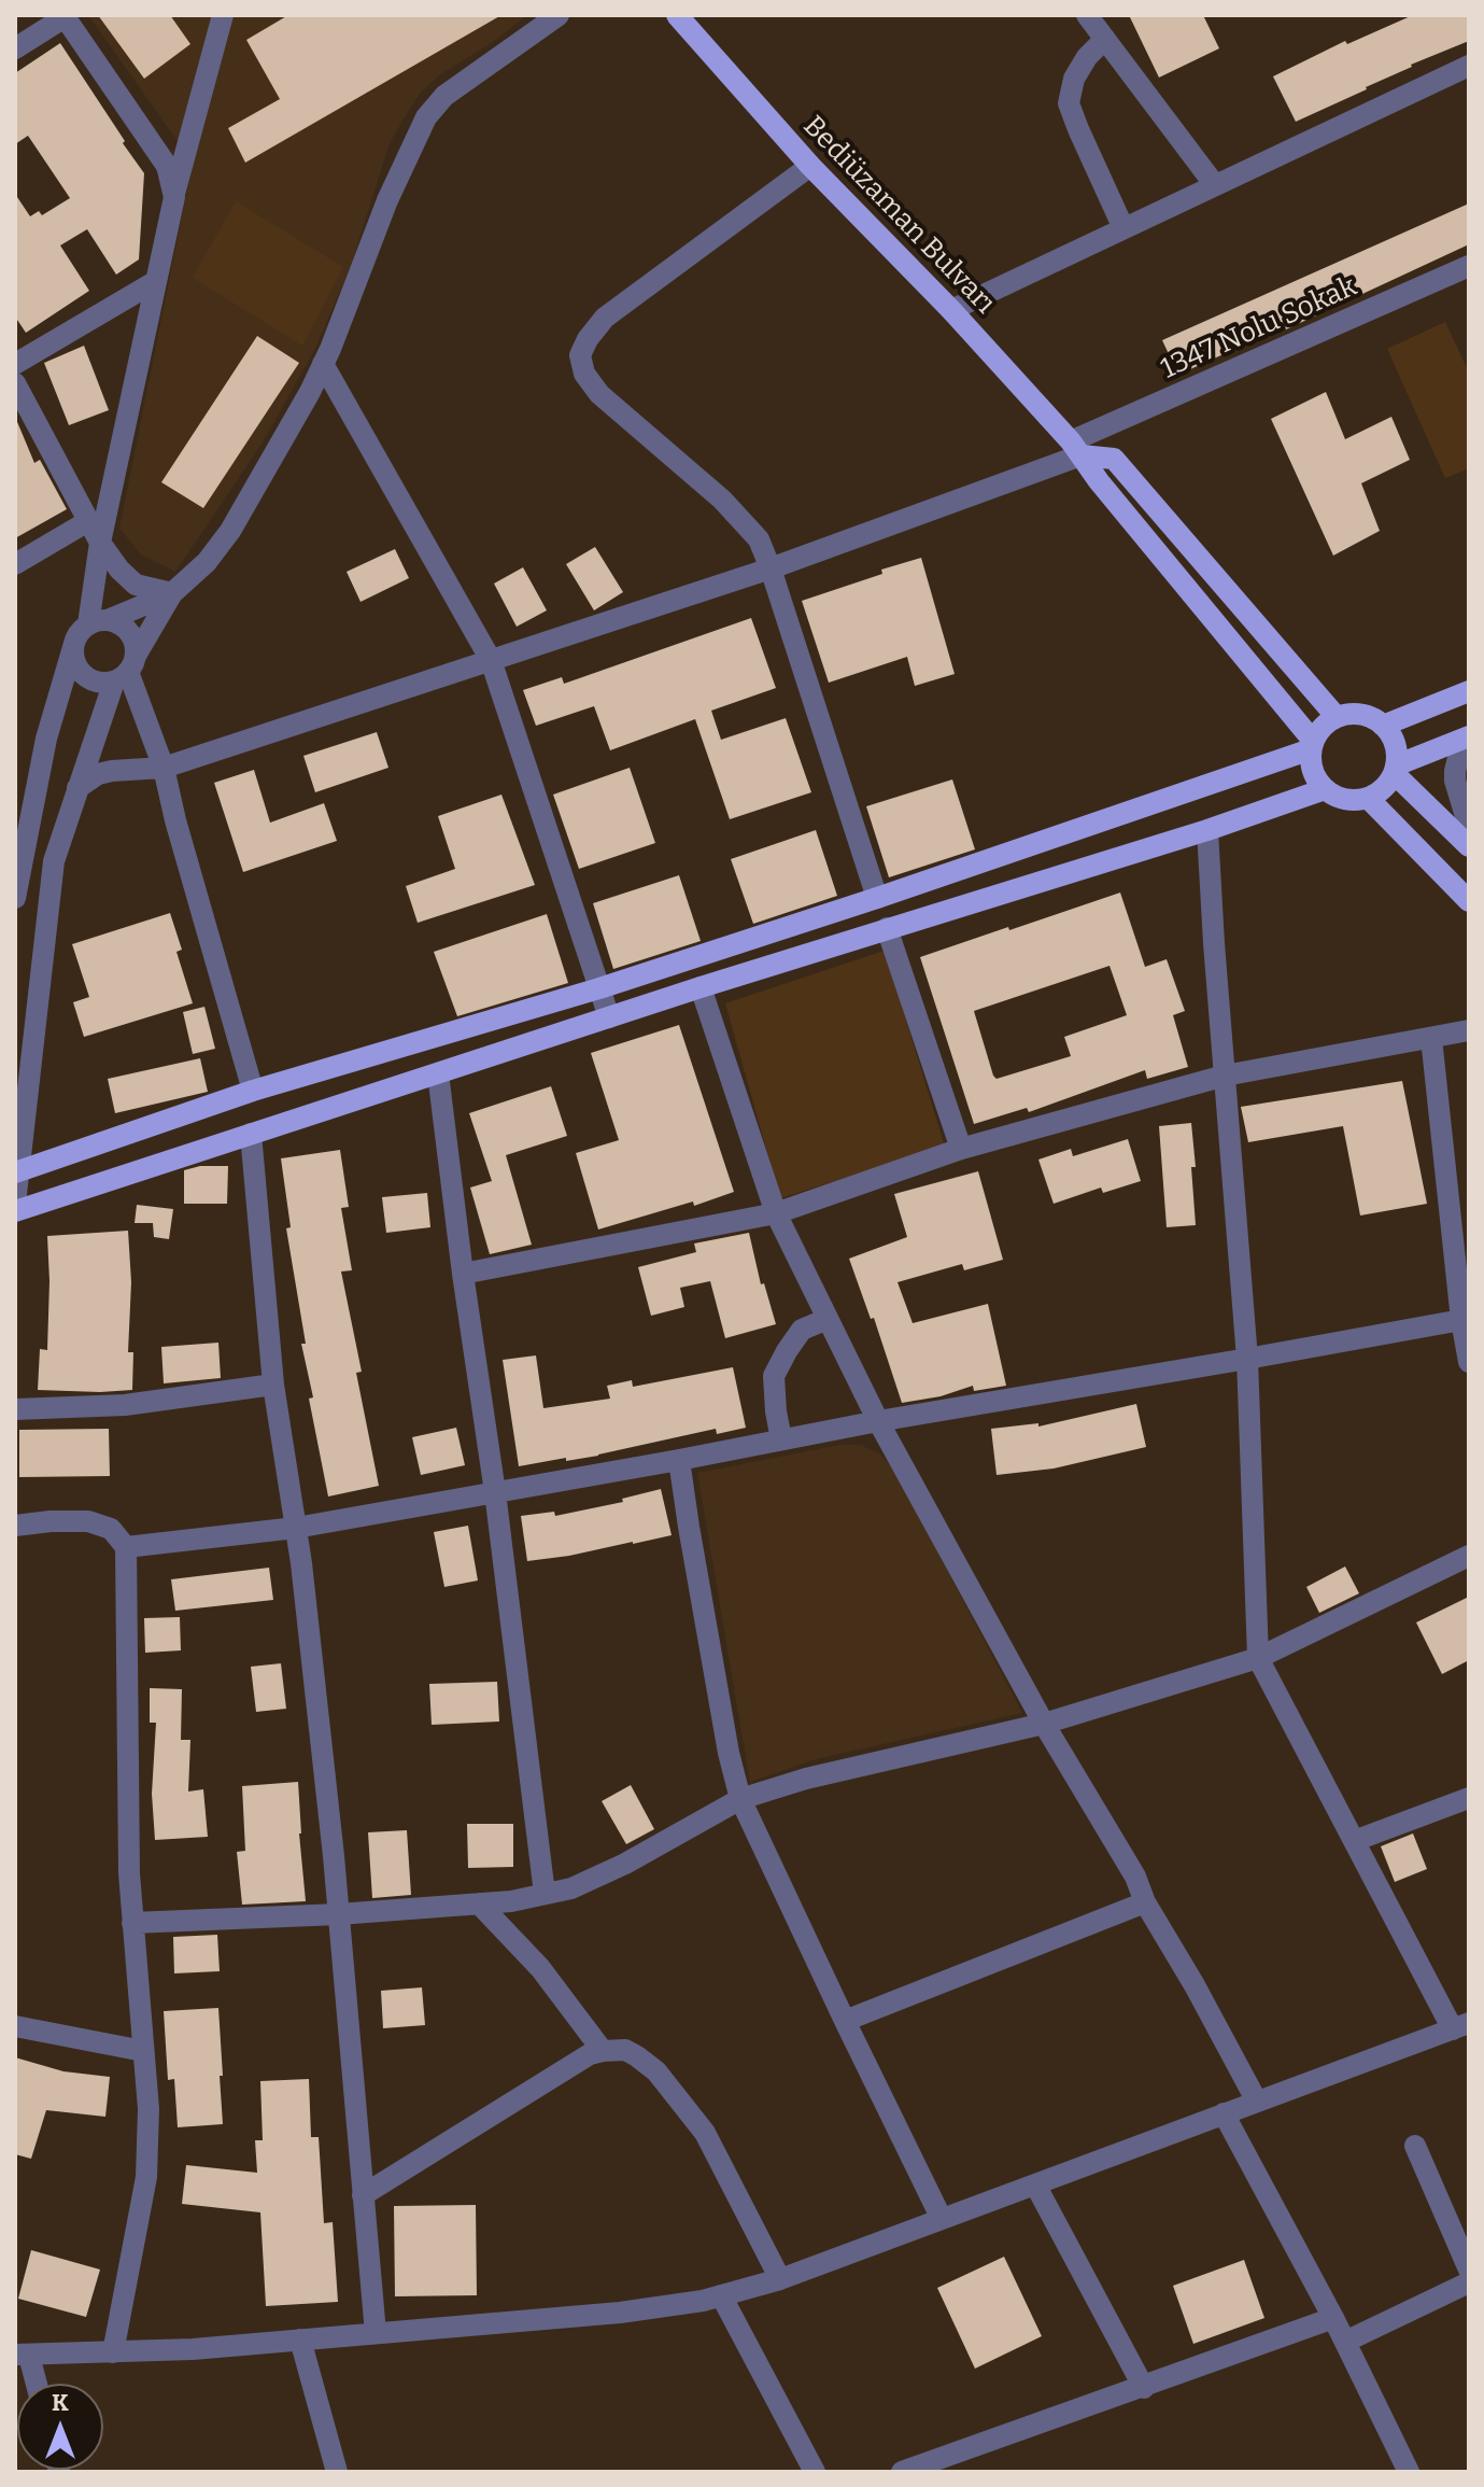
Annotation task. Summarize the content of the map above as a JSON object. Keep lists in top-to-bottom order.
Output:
{
  "streets": {
    "main road": ["Bediüzaman Bulvarı"],
    "street": ["1347 Nolu Sokak"]
  },
  "crossings": [
    ["Bediüzaman Bulvarı", "1347 Nolu Sokak"]
  ],
  "north": "top"
}
